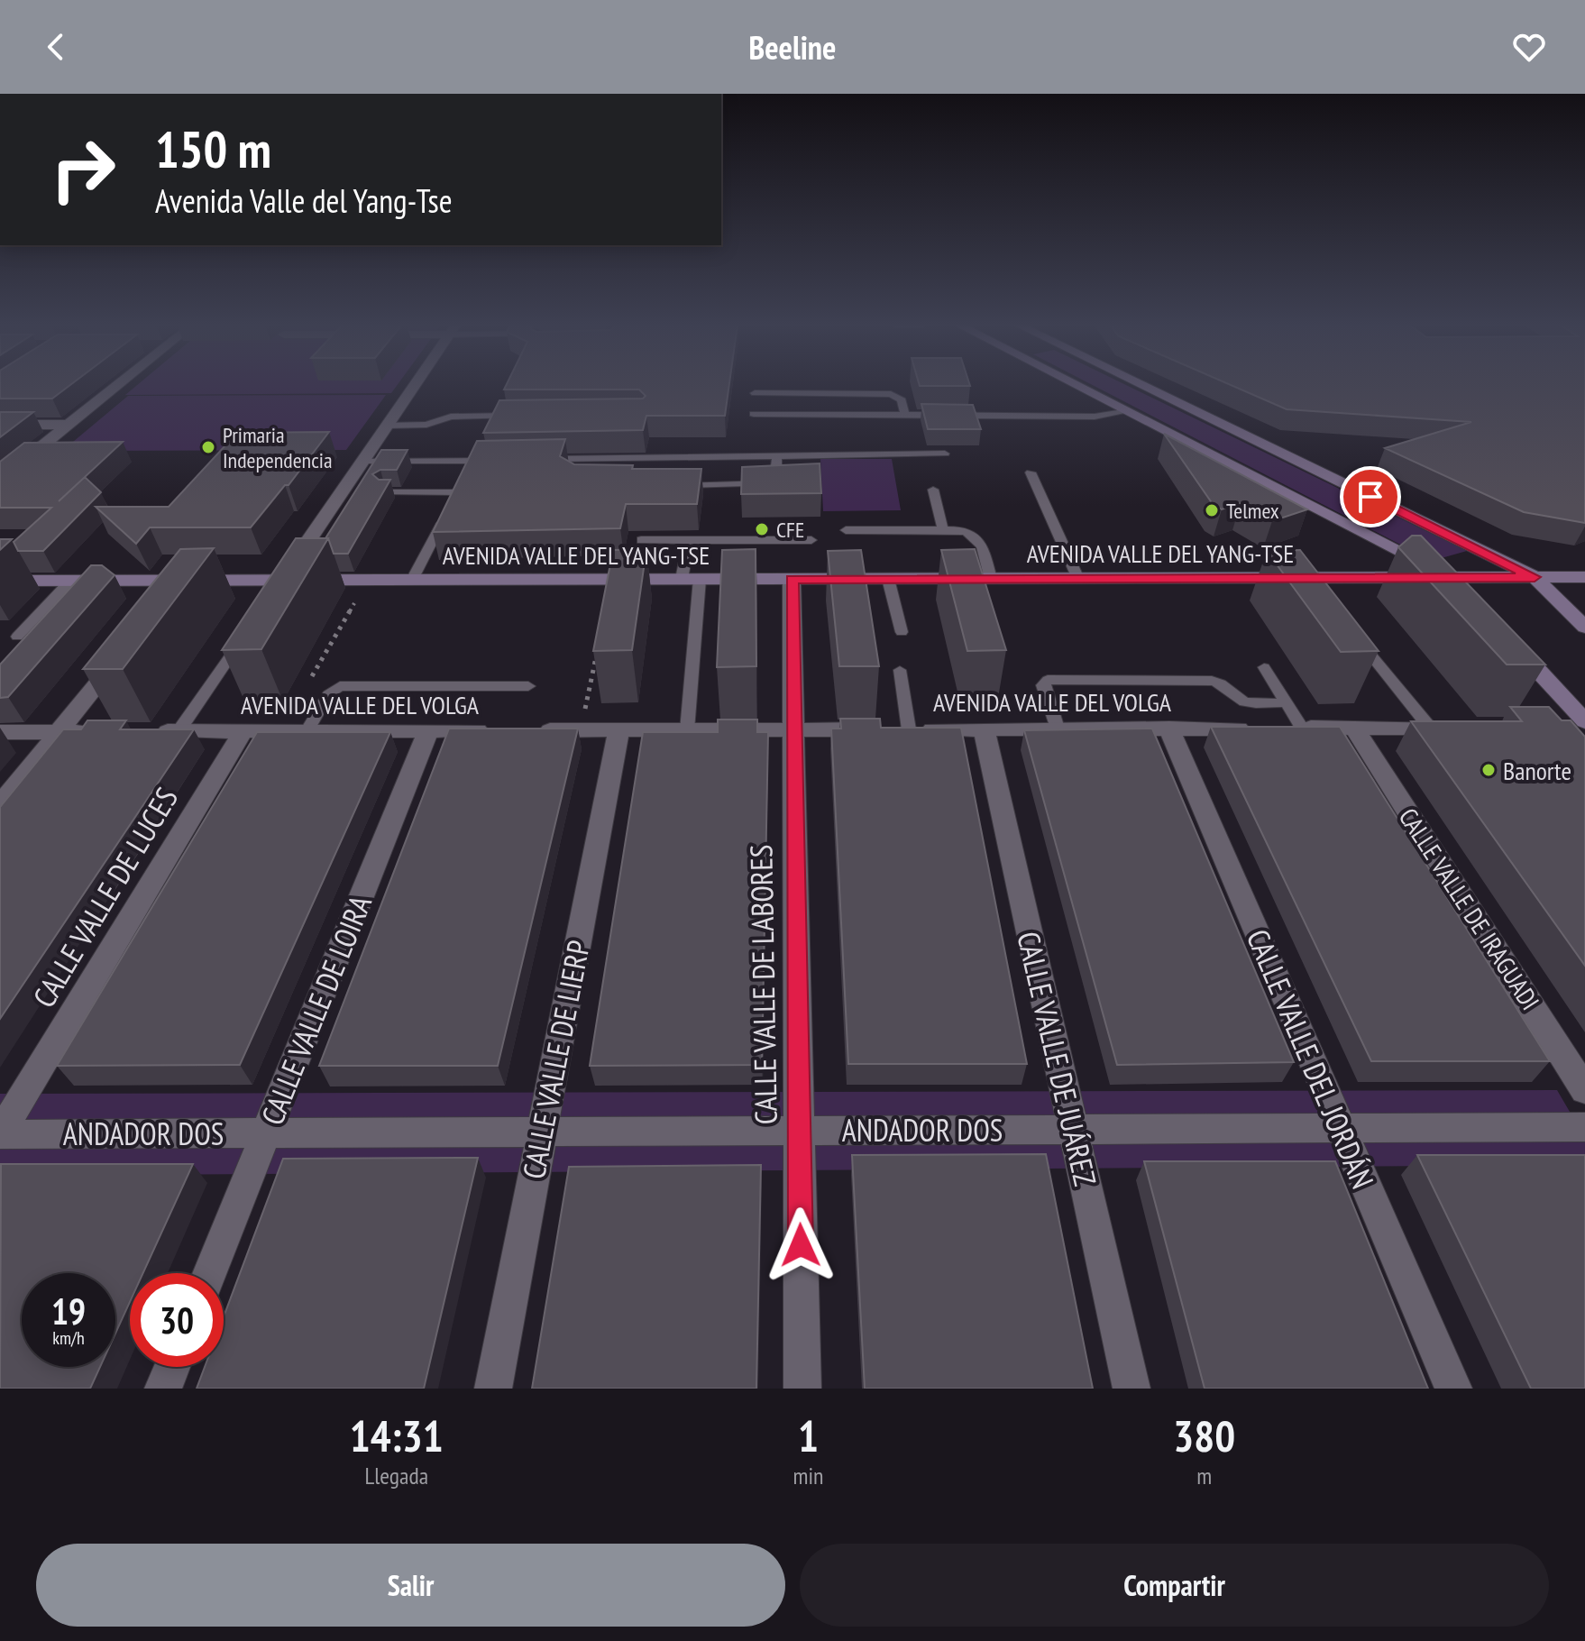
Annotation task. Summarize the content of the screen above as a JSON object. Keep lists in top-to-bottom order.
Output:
{
  "streets": {
    "street": [
      "AVENIDA VALLE DEL YANG-TSE",
      "AVENIDA VALLE DEL VOLGA",
      "CALLE VALLE DE LUCES",
      "CALLE VALLE DE IRAGUADI",
      "CALLE VALLE DE LABORES",
      "CALLE VALLE DE LOIRA",
      "CALLE VALLE DE JUÁREZ",
      "CALLE VALLE DEL JORDÁN",
      "CALLE VALLE DE LIERP",
      "ANDADOR DOS"
    ]
  },
  "crossings": [
    ["AVENIDA VALLE DEL YANG-TSE", "CALLE VALLE DE LABORES"],
    ["AVENIDA VALLE DEL VOLGA", "CALLE VALLE DE LUCES"],
    ["AVENIDA VALLE DEL VOLGA", "CALLE VALLE DE IRAGUADI"],
    ["AVENIDA VALLE DEL VOLGA", "CALLE VALLE DE LABORES"],
    ["AVENIDA VALLE DEL VOLGA", "CALLE VALLE DE LOIRA"],
    ["AVENIDA VALLE DEL VOLGA", "CALLE VALLE DE JUÁREZ"],
    ["AVENIDA VALLE DEL VOLGA", "CALLE VALLE DEL JORDÁN"],
    ["AVENIDA VALLE DEL VOLGA", "CALLE VALLE DE LIERP"],
    ["CALLE VALLE DE LUCES", "ANDADOR DOS"],
    ["CALLE VALLE DE LABORES", "ANDADOR DOS"],
    ["CALLE VALLE DE LOIRA", "ANDADOR DOS"],
    ["CALLE VALLE DE JUÁREZ", "ANDADOR DOS"],
    ["CALLE VALLE DEL JORDÁN", "ANDADOR DOS"],
    ["CALLE VALLE DE LIERP", "ANDADOR DOS"]
  ],
  "places": [
    "Primaria Independencia",
    "Telmex",
    "CFE",
    "Banorte"
  ],
  "page": {
    "header": "Beeline",
    "turn": ["150 m", "Avenida Valle del Yang-Tse"],
    "speed": "19 km/h",
    "limit": "30",
    "eta": [
      "14:31",
      "Llegada",
      "1",
      "min",
      "380",
      "m"
    ],
    "buttons": ["Salir", "Compartir"]
  }
}
